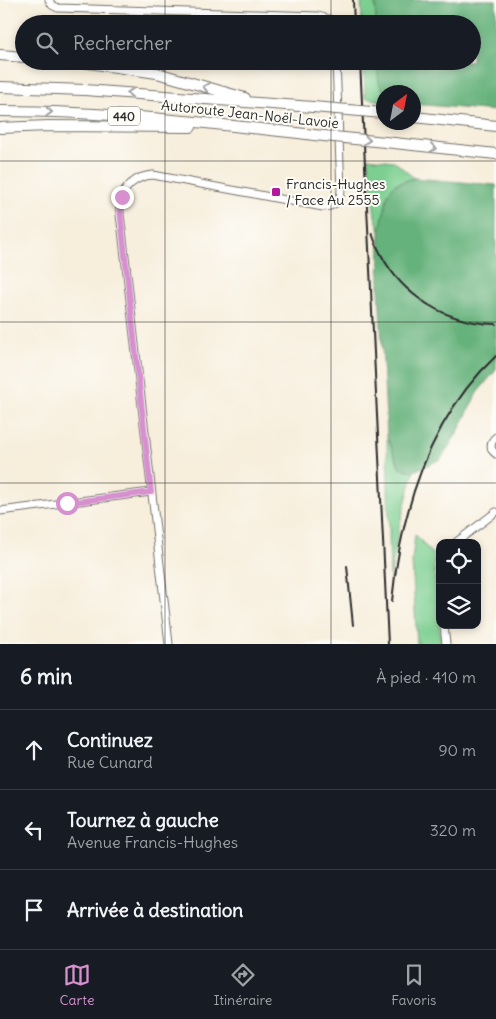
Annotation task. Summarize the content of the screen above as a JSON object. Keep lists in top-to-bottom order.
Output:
{
  "streets": {
    "highway": ["Autoroute Jean-Noël-Lavoie", "440"]
  },
  "places": {
    "transit": ["Francis-Hughes / Face Au 2555"]
  },
  "north": "top right",
  "page": {
    "search": "Rechercher",
    "heading": ["6 min", "À pied · 410 m"],
    "list": [
      ["Continuez", "Rue Cunard", "90 m"],
      ["Tournez à gauche", "Avenue Francis-Hughes", "320 m"],
      "Arrivée à destination"
    ],
    "nav": ["Carte", "Itinéraire", "Favoris"]
  }
}
